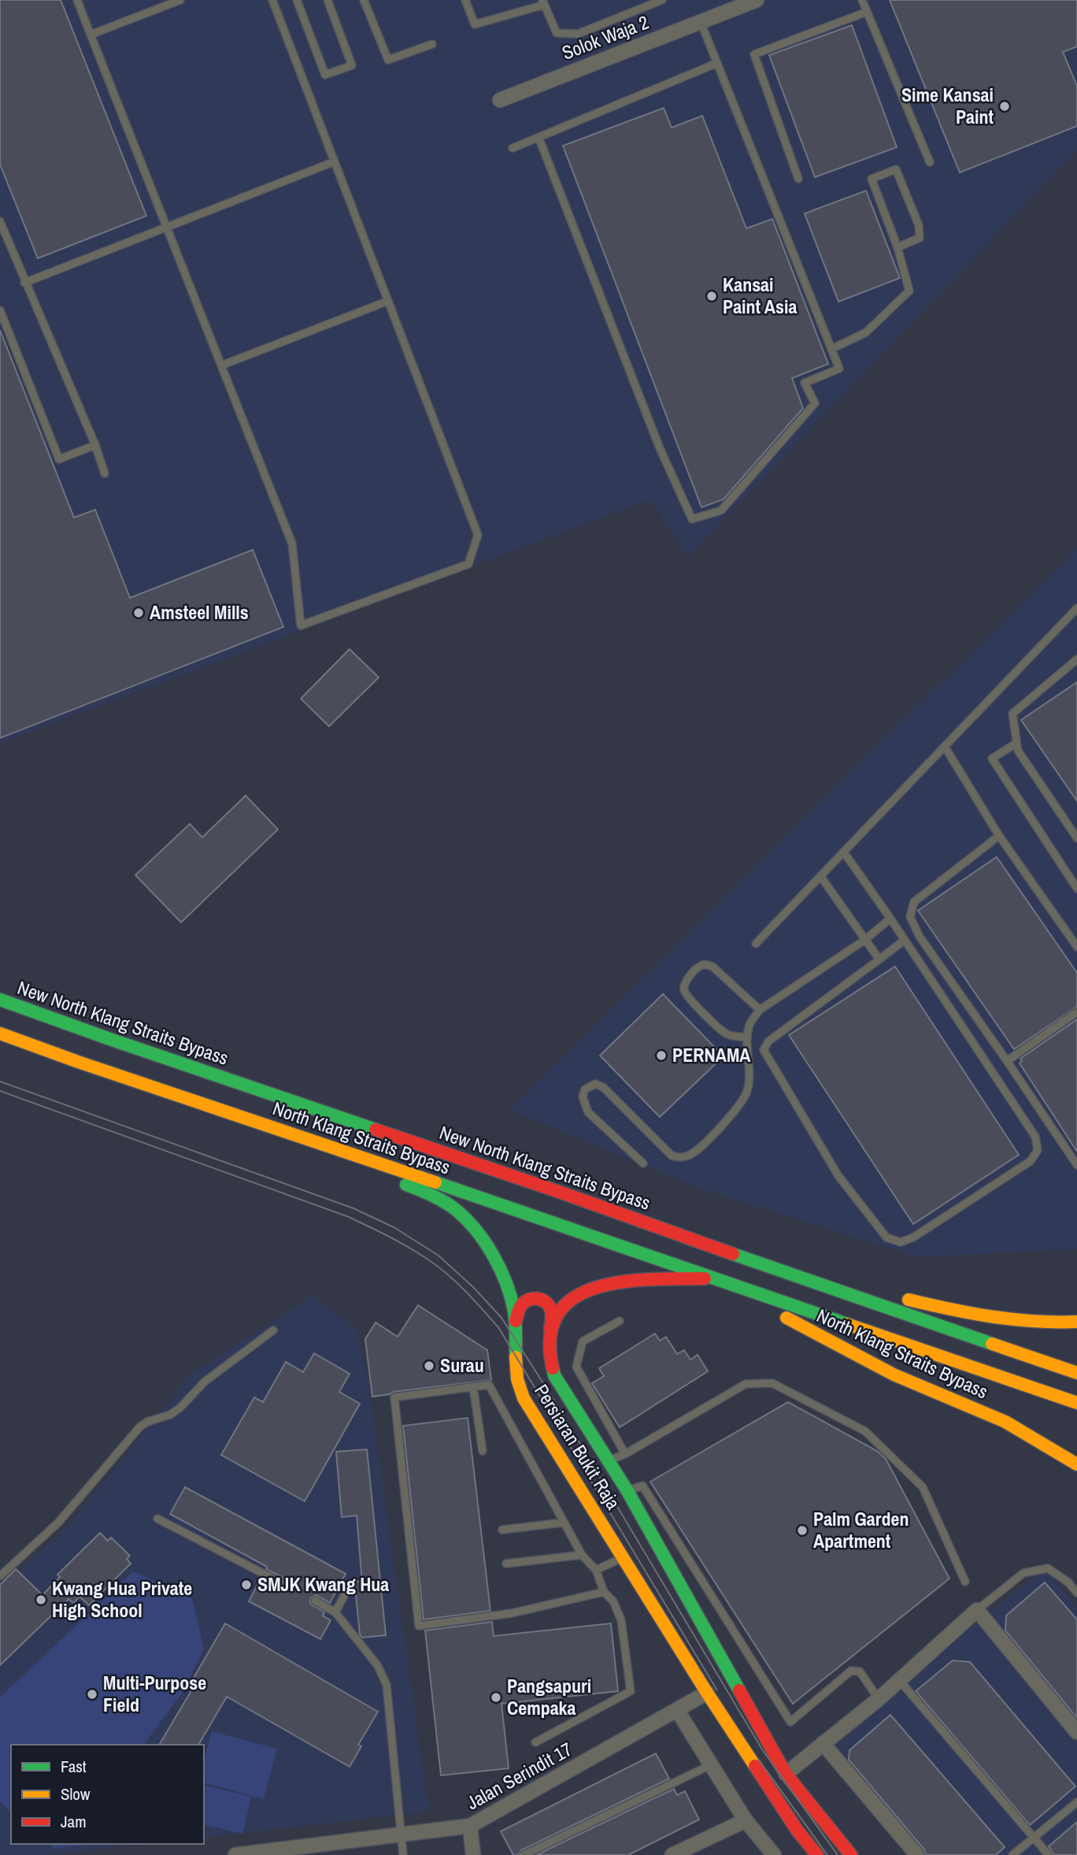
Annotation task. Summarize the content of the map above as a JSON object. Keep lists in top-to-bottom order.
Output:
{
  "streets": {
    "main road": ["New North Klang Straits Bypass", "North Klang Straits Bypass", "Persiaran Bukit Raja"],
    "street": ["Solok Waja 2", "Jalan Serindit 17"]
  },
  "crossings": [
    ["North Klang Straits Bypass", "Persiaran Bukit Raja"],
    ["Persiaran Bukit Raja", "Jalan Serindit 17"]
  ],
  "places": [
    "Sime Kansai Paint",
    "Kansai Paint Asia",
    "Amsteel Mills",
    "PERNAMA",
    "Surau",
    "Palm Garden Apartment",
    "SMJK Kwang Hua",
    "Kwang Hua Private High School",
    "Multi-Purpose Field",
    "Pangsapuri Cempaka"
  ],
  "legend": ["Fast", "Slow", "Jam"]
}
